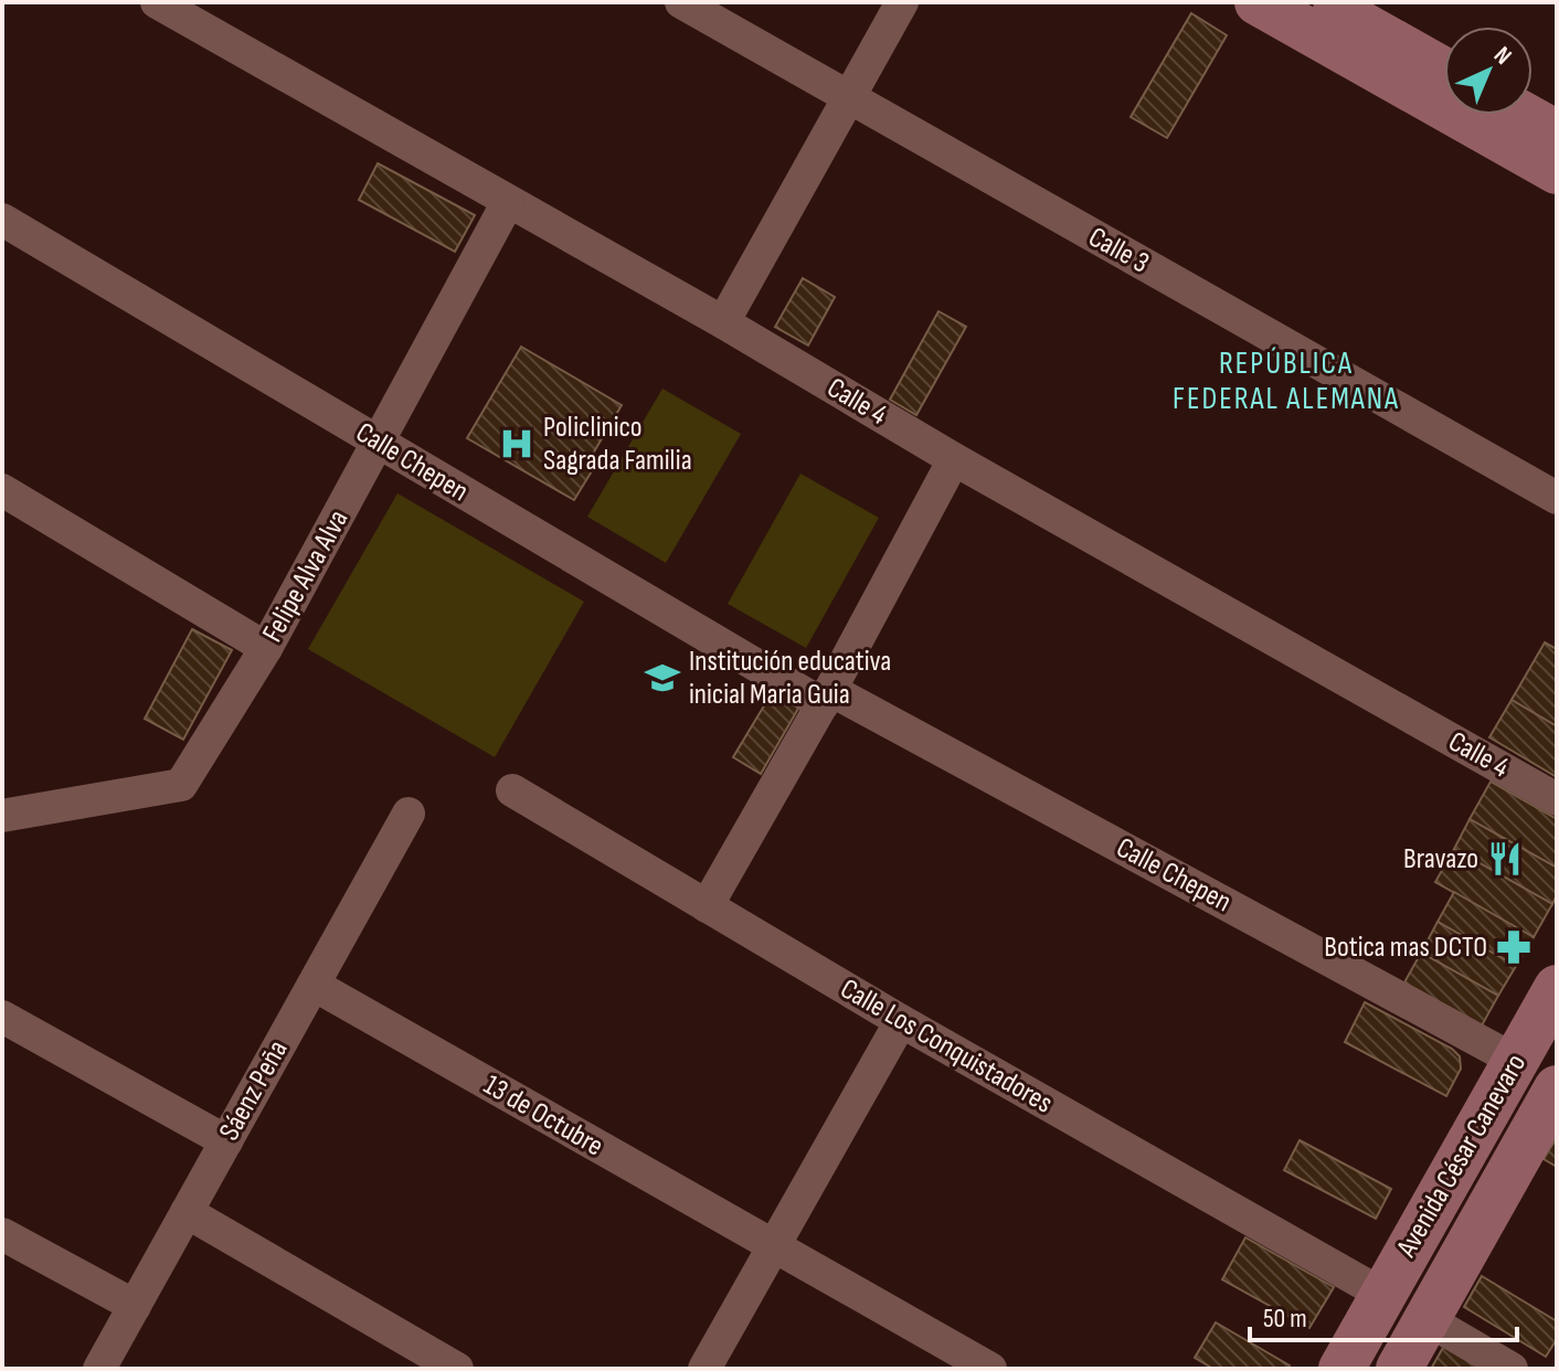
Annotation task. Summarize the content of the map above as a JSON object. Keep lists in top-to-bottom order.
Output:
{
  "streets": {
    "main road": ["Avenida César Canevaro"],
    "street": [
      "Calle 3",
      "Calle 4",
      "Calle Chepen",
      "Felipe Alva Alva",
      "Calle Los Conquistadores",
      "Sáenz Peña",
      "13 de Octubre"
    ]
  },
  "crossings": [
    ["Calle 4", "Felipe Alva Alva"],
    ["Calle Chepen", "Felipe Alva Alva"],
    ["Calle Chepen", "Avenida César Canevaro"],
    ["Calle Los Conquistadores", "Avenida César Canevaro"],
    ["Sáenz Peña", "13 de Octubre"]
  ],
  "districts": ["REPÚBLICA FEDERAL ALEMANA"],
  "places": {
    "hospital": ["Policlinico Sagrada Familia"],
    "school or university": ["Institución educativa inicial Maria Guia"],
    "restaurant": ["Bravazo"],
    "pharmacy": ["Botica mas DCTO"]
  },
  "scale_bar": "50 m",
  "north": "top right"
}
